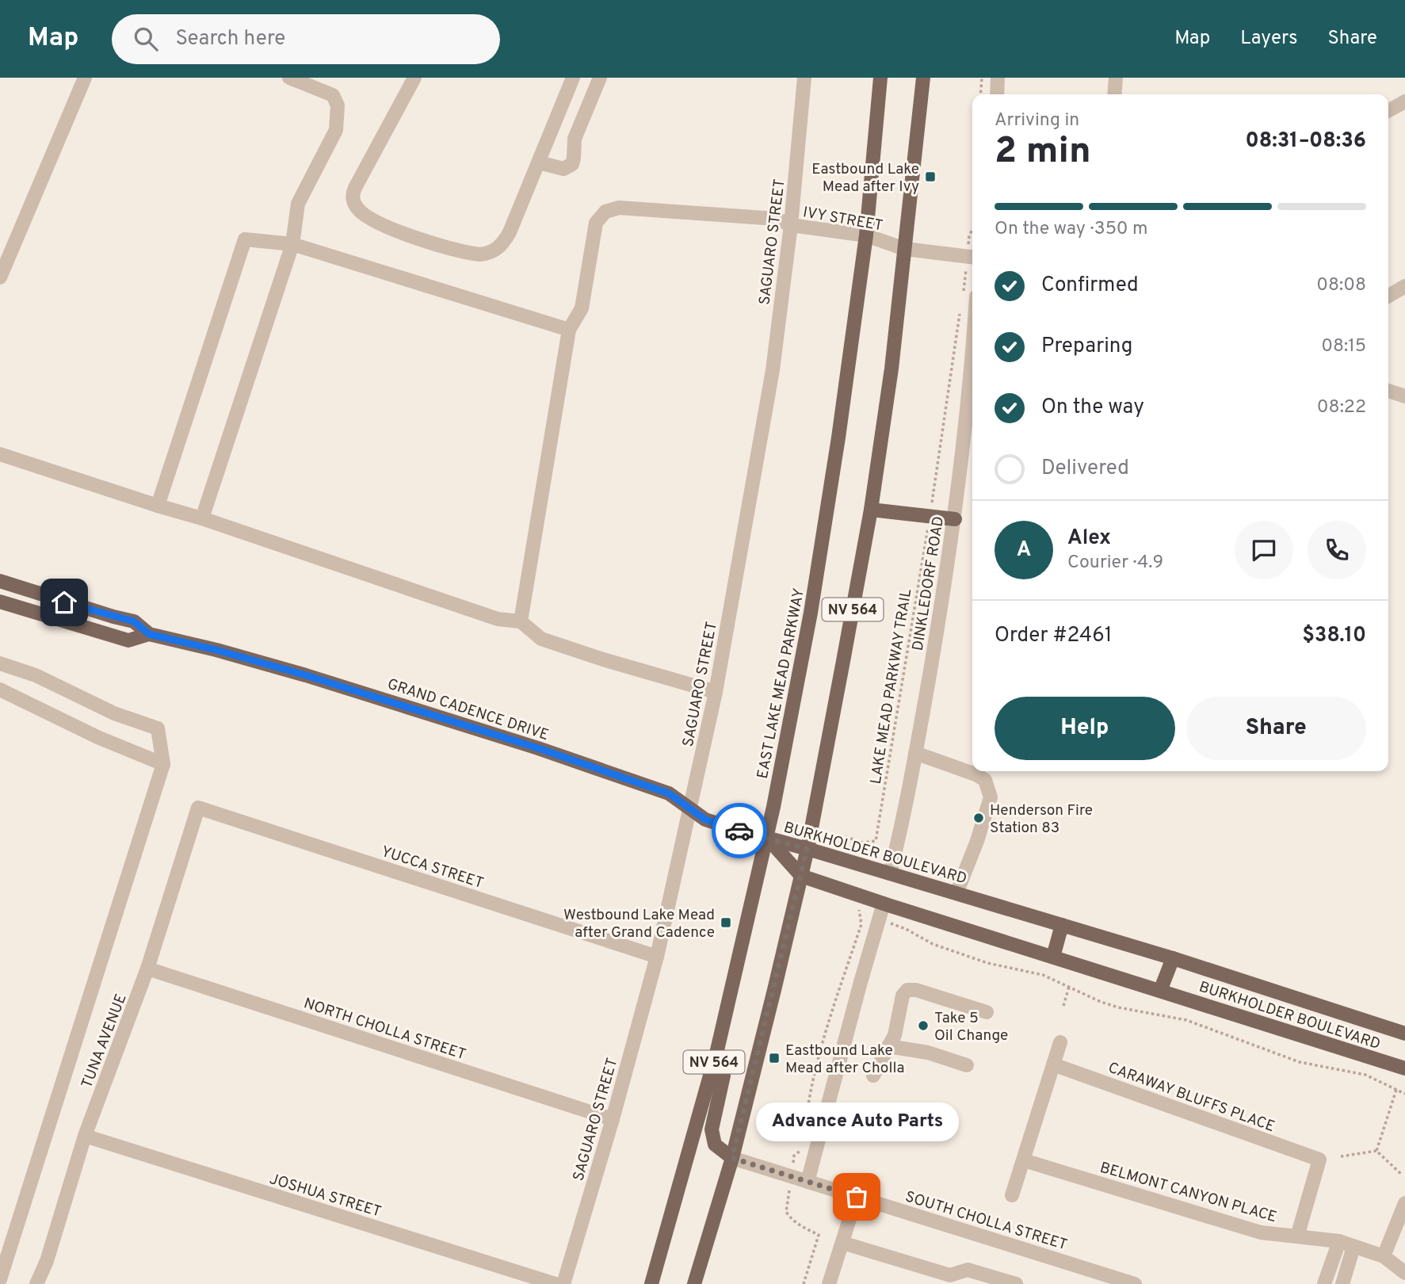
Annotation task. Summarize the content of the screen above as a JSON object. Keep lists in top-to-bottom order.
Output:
{
  "streets": {
    "main road": [
      "NV 564",
      "EAST LAKE MEAD PARKWAY",
      "GRAND CADENCE DRIVE",
      "BURKHOLDER BOULEVARD"
    ],
    "street": [
      "IVY STREET",
      "SAGUARO STREET",
      "DINKLEDORF ROAD",
      "YUCCA STREET",
      "NORTH CHOLLA STREET",
      "TUNA AVENUE",
      "CARAWAY BLUFFS PLACE",
      "BELMONT CANYON PLACE",
      "JOSHUA STREET",
      "SOUTH CHOLLA STREET"
    ],
    "path": ["LAKE MEAD PARKWAY TRAIL"]
  },
  "crossings": [
    ["IVY STREET", "SAGUARO STREET"],
    ["IVY STREET", "NV 564"],
    ["IVY STREET", "EAST LAKE MEAD PARKWAY"],
    ["SAGUARO STREET", "GRAND CADENCE DRIVE"],
    ["SAGUARO STREET", "YUCCA STREET"],
    ["SAGUARO STREET", "NORTH CHOLLA STREET"],
    ["DINKLEDORF ROAD", "BURKHOLDER BOULEVARD"],
    ["NV 564", "BURKHOLDER BOULEVARD"],
    ["NV 564", "SOUTH CHOLLA STREET"],
    ["EAST LAKE MEAD PARKWAY", "GRAND CADENCE DRIVE"],
    ["EAST LAKE MEAD PARKWAY", "BURKHOLDER BOULEVARD"],
    ["GRAND CADENCE DRIVE", "BURKHOLDER BOULEVARD"],
    ["YUCCA STREET", "TUNA AVENUE"],
    ["NORTH CHOLLA STREET", "TUNA AVENUE"],
    ["TUNA AVENUE", "JOSHUA STREET"],
    ["CARAWAY BLUFFS PLACE", "BELMONT CANYON PLACE"]
  ],
  "places": {
    "transit": ["Eastbound Lake Mead after Ivy", "Westbound Lake Mead after Grand Cadence", "Eastbound Lake Mead after Cholla"],
    "other": ["Henderson Fire Station 83", "Take 5 Oil Change", "Advance Auto Parts"]
  },
  "page": {
    "header": "Map",
    "search": "Search here",
    "nav": ["Map", "Layers", "Share"],
    "heading": ["2 min", "Arriving in", "08:31–08:36"],
    "panel": [
      "Alex",
      "Courier · 4.9",
      "Order #2461",
      "$38.10"
    ],
    "bar": "On the way · 350 m",
    "list": [
      ["Confirmed", "08:08"],
      ["Preparing", "08:15"],
      ["On the way", "08:22"],
      "Delivered"
    ],
    "round": "A",
    "buttons": ["Help", "Share"],
    "bubble": "Advance Auto Parts"
  }
}
